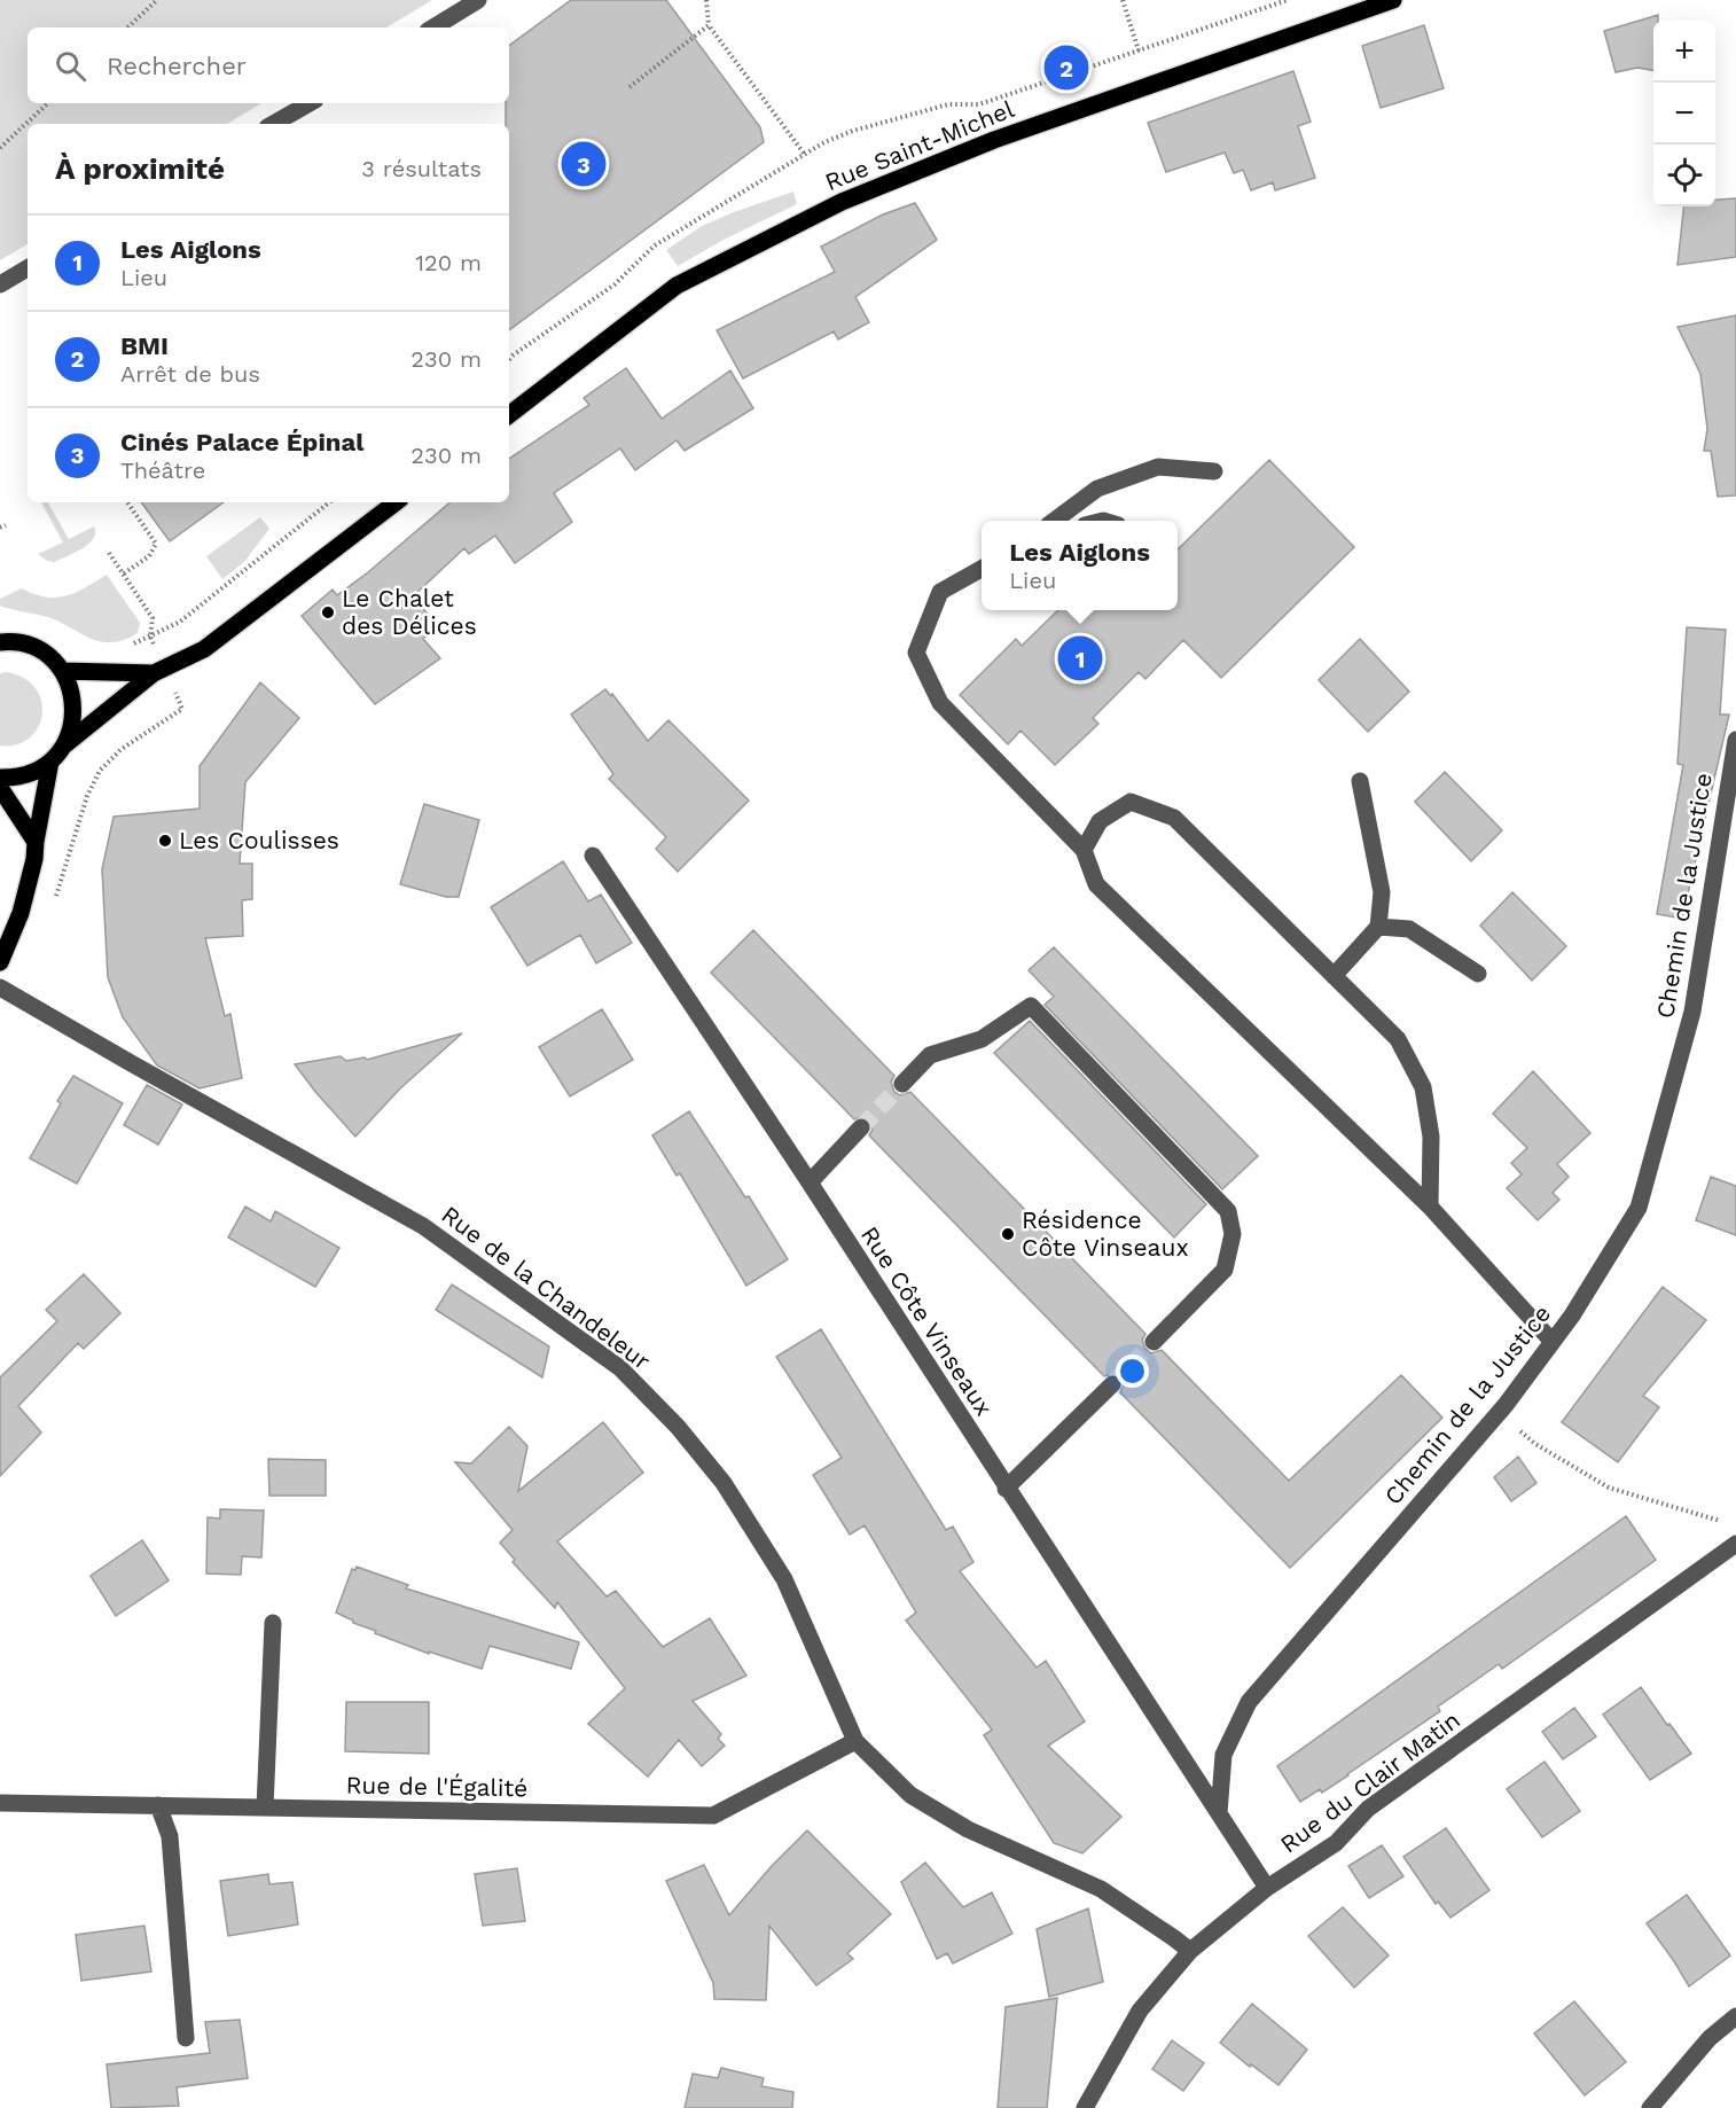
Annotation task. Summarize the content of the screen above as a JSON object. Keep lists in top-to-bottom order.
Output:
{
  "streets": {
    "main road": ["Rue Saint-Michel"],
    "street": [
      "Chemin de la Justice",
      "Rue de la Chandeleur",
      "Rue Côte Vinseaux",
      "Rue du Clair Matin",
      "Rue de l'Égalité"
    ]
  },
  "crossings": [
    ["Chemin de la Justice", "Rue Côte Vinseaux"],
    ["Rue de la Chandeleur", "Rue du Clair Matin"],
    ["Rue de la Chandeleur", "Rue de l'Égalité"]
  ],
  "places": ["Le Chalet des Délices", "Les Coulisses", "Résidence Côte Vinseaux"],
  "page": {
    "map_buttons": ["+", "−"],
    "search": "Rechercher",
    "pins": ["2", "3", "1"],
    "heading": ["À proximité", "3 résultats"],
    "list": [
      {
        "mark": "1",
        "name": "Les Aiglons",
        "note": "Lieu",
        "value": "120 m"
      },
      {
        "mark": "2",
        "name": "BMI",
        "note": "Arrêt de bus",
        "value": "230 m"
      },
      {
        "mark": "3",
        "name": "Cinés Palace Épinal",
        "note": "Théâtre",
        "value": "230 m"
      }
    ],
    "popup": ["Les Aiglons", "Lieu"]
  }
}
